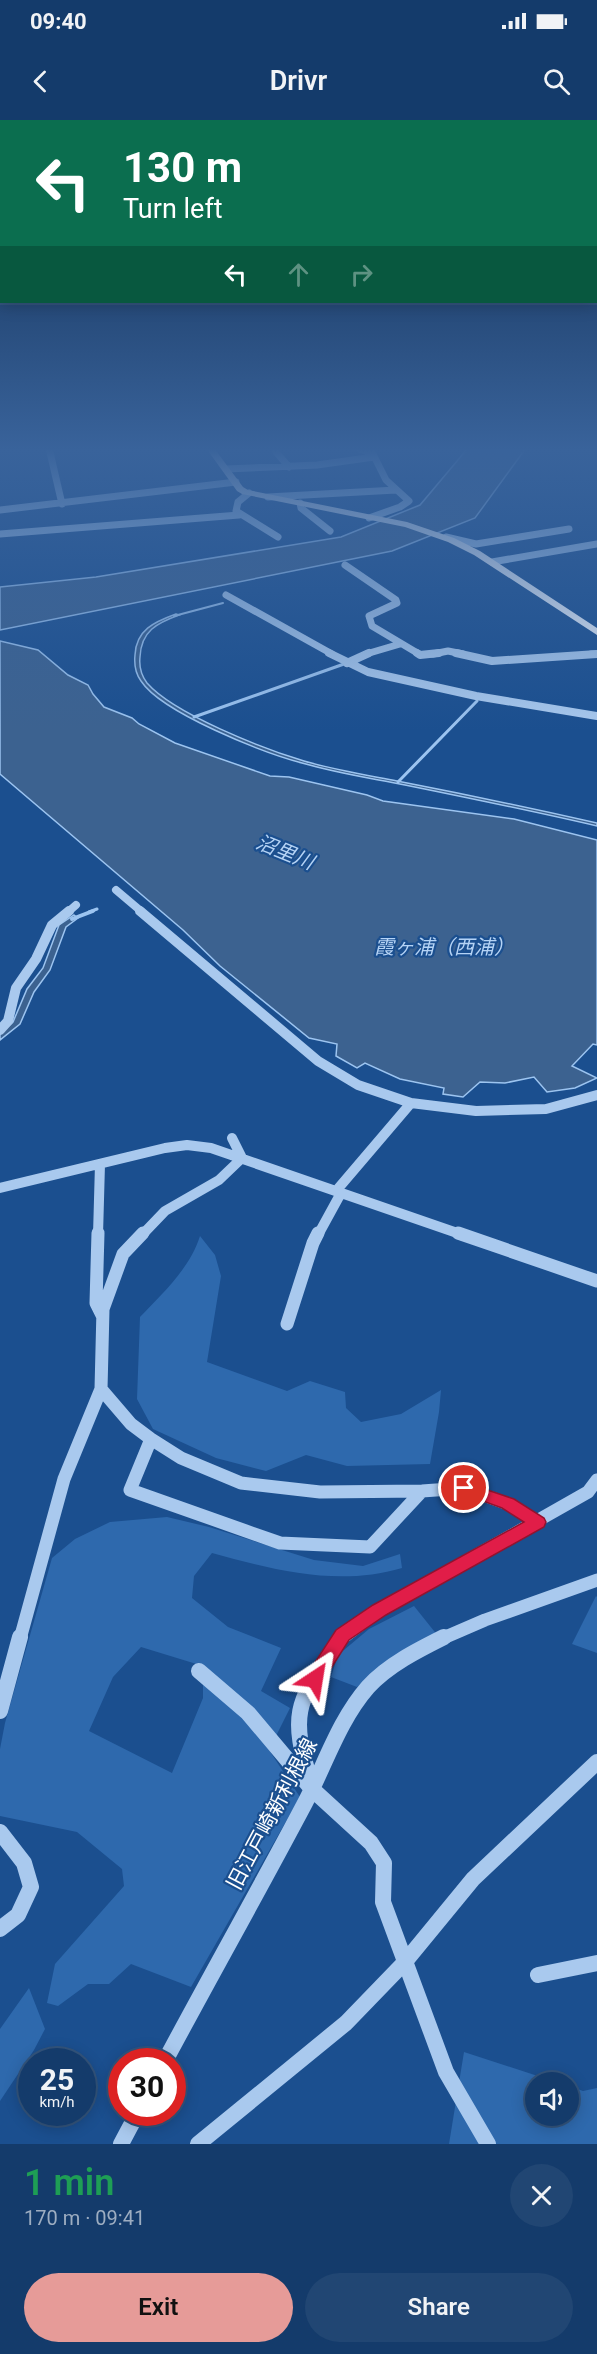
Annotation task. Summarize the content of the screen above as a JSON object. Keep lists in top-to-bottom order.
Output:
{
  "streets": {
    "street": ["旧江戸崎新利根線"]
  },
  "water": ["沼里川", "霞ヶ浦（西浦）"],
  "page": {
    "status": "09:40",
    "header": "Drivr",
    "turn": ["130 m", "Turn left"],
    "speed": "25 km/h",
    "limit": "30",
    "heading": ["1 min", "170 m · 09:41"],
    "buttons": ["Exit", "Share"]
  }
}
